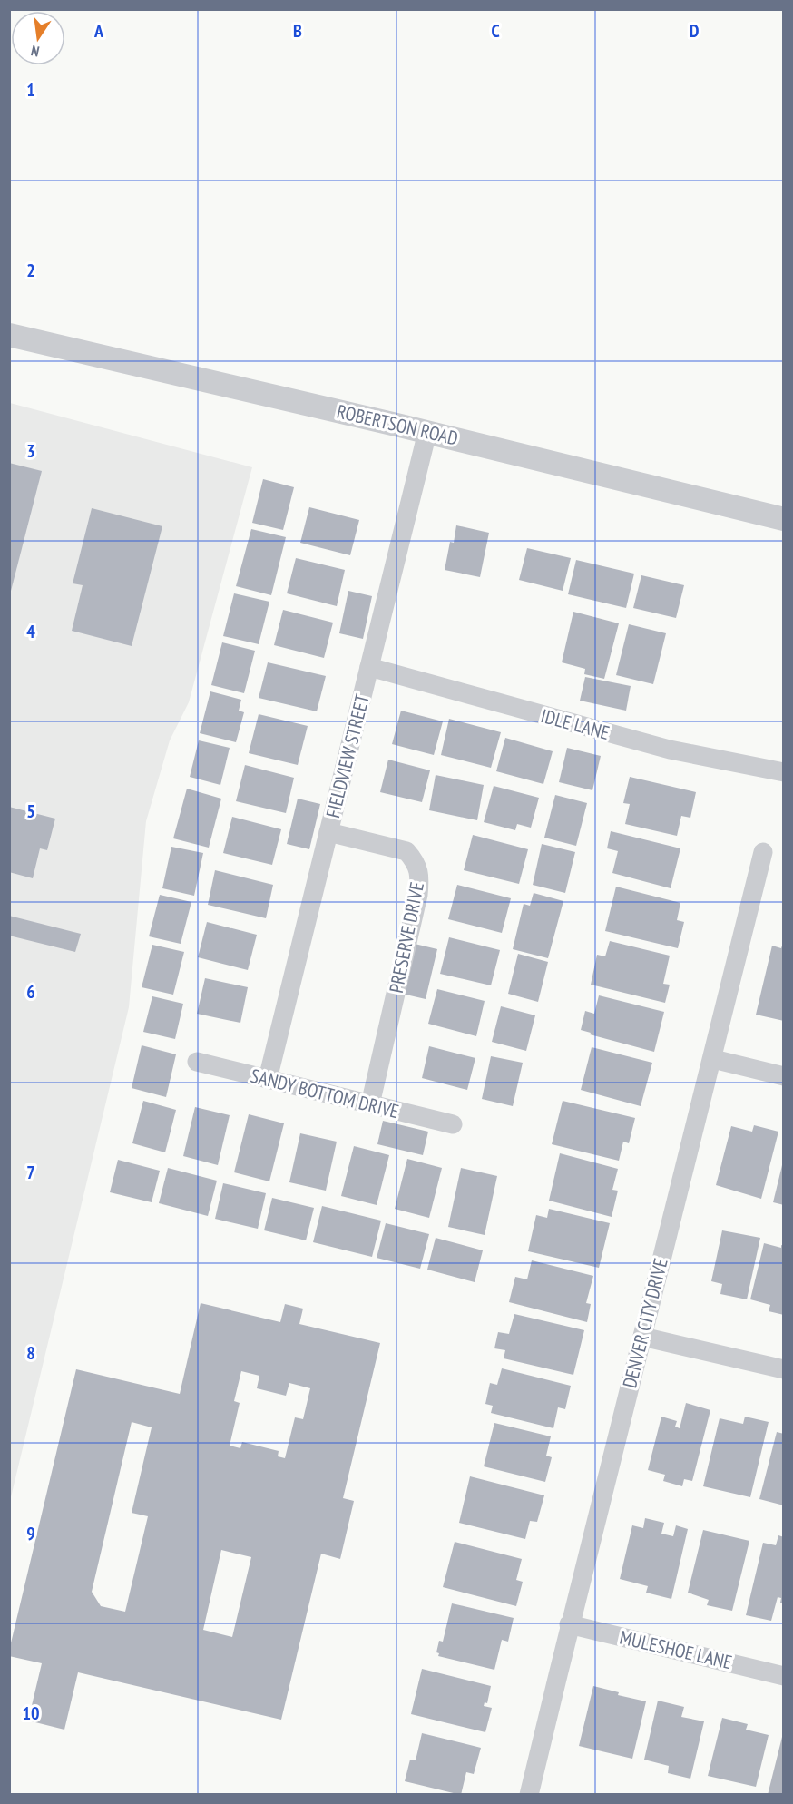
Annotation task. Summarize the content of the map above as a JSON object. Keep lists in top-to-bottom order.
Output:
{
  "streets": {
    "street": [
      "ROBERTSON ROAD",
      "IDLE LANE",
      "FIELDVIEW STREET",
      "PRESERVE DRIVE",
      "SANDY BOTTOM DRIVE",
      "DENVER CITY DRIVE",
      "MULESHOE LANE"
    ]
  },
  "crossings": [
    ["ROBERTSON ROAD", "FIELDVIEW STREET"],
    ["IDLE LANE", "FIELDVIEW STREET"],
    ["FIELDVIEW STREET", "PRESERVE DRIVE"],
    ["FIELDVIEW STREET", "SANDY BOTTOM DRIVE"],
    ["PRESERVE DRIVE", "SANDY BOTTOM DRIVE"],
    ["DENVER CITY DRIVE", "MULESHOE LANE"]
  ],
  "north": "bottom",
  "grid": {
    "columns": [
      "A",
      "B",
      "C",
      "D"
    ],
    "rows": [
      "1",
      "2",
      "3",
      "4",
      "5",
      "6",
      "7",
      "8",
      "9",
      "10"
    ]
  }
}
